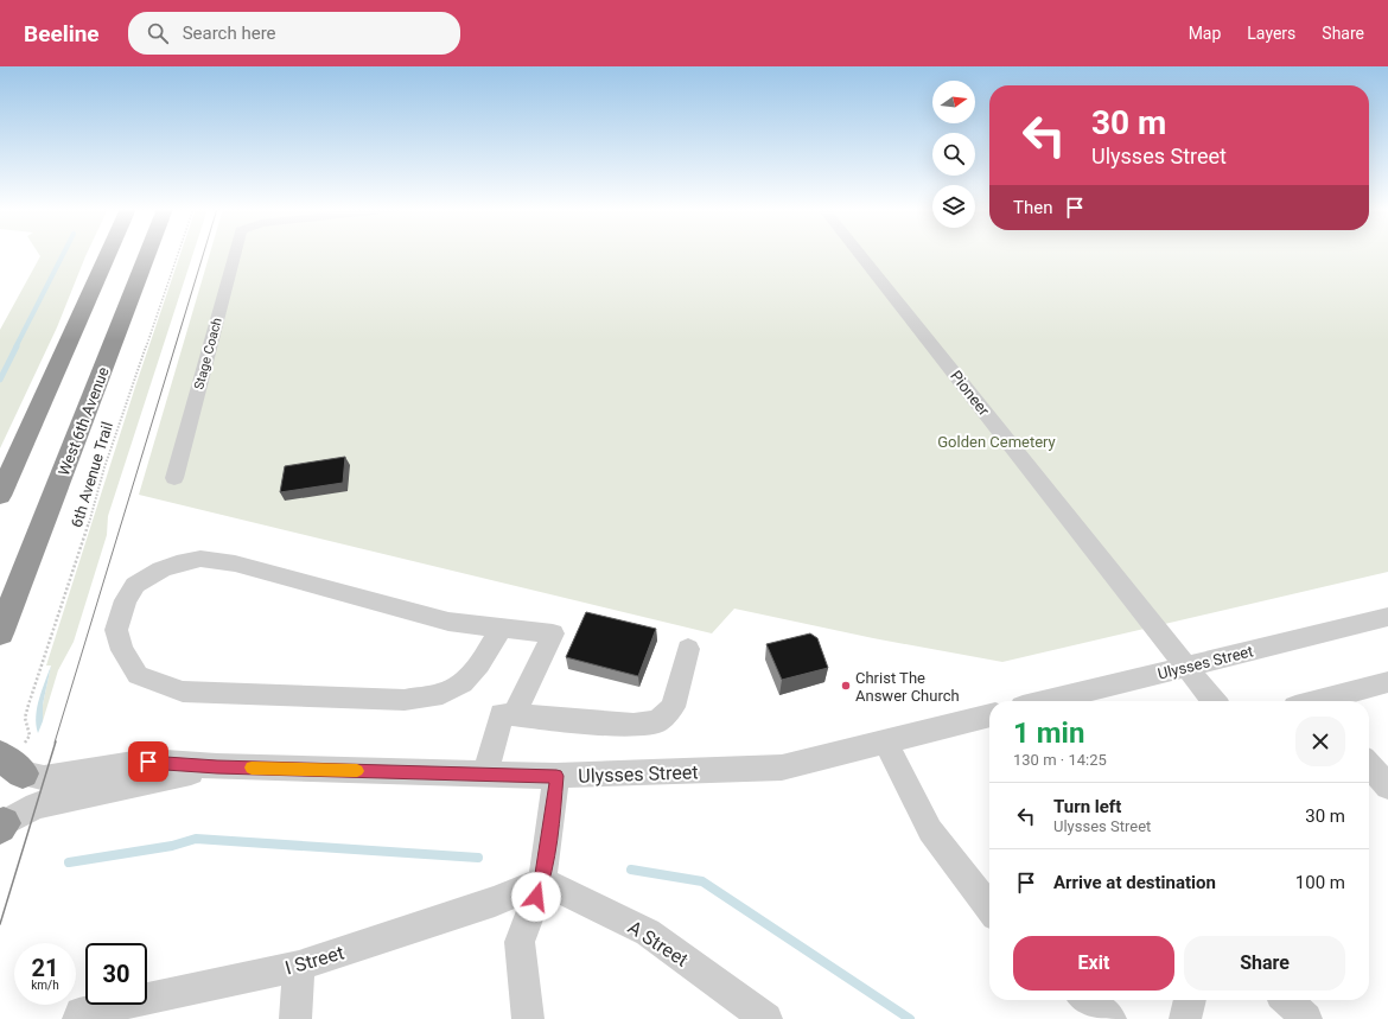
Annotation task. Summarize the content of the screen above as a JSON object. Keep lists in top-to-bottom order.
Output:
{
  "streets": {
    "highway": ["West 6th Avenue"],
    "street": [
      "Stage Coach",
      "Pioneer",
      "Ulysses Street",
      "A Street",
      "I Street"
    ],
    "path": ["6th Avenue Trail"]
  },
  "crossings": [
    ["Pioneer", "Ulysses Street"],
    ["6th Avenue Trail", "Ulysses Street"],
    ["A Street", "I Street"]
  ],
  "parks": ["Golden Cemetery"],
  "places": ["Christ The Answer Church"],
  "north": "right",
  "page": {
    "header": "Beeline",
    "search": "Search here",
    "nav": ["Map", "Layers", "Share"],
    "turn": ["30 m", "Ulysses Street"],
    "then": "Then",
    "heading": ["1 min", "130 m · 14:25"],
    "list": [
      {
        "name": "Turn left",
        "note": "Ulysses Street",
        "value": "30 m"
      },
      {
        "name": "Arrive at destination",
        "value": "100 m"
      }
    ],
    "buttons": ["Exit", "Share"],
    "speed": "21 km/h",
    "limit": "30"
  }
}
